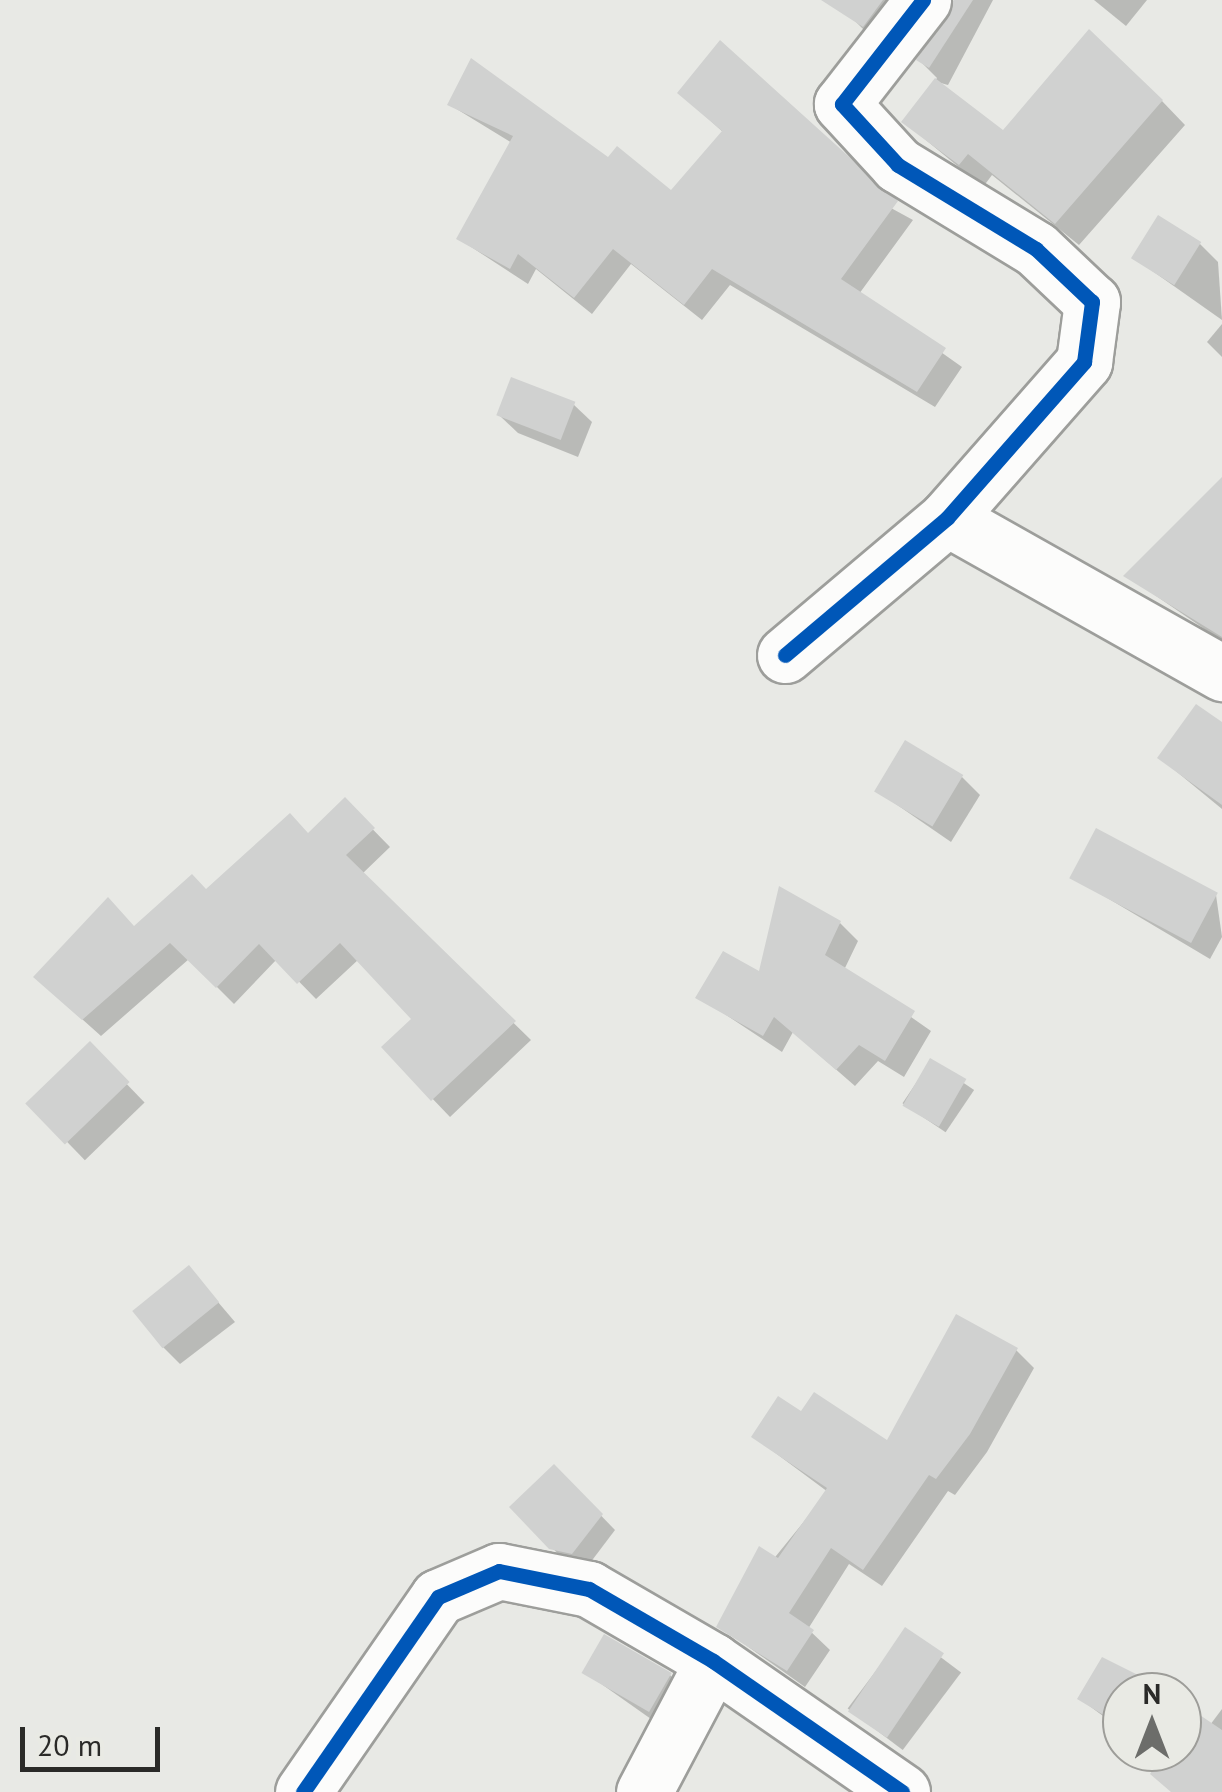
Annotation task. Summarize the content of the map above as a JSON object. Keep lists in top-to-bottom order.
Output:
{
  "scale_bar": "20 m",
  "north": "top"
}
